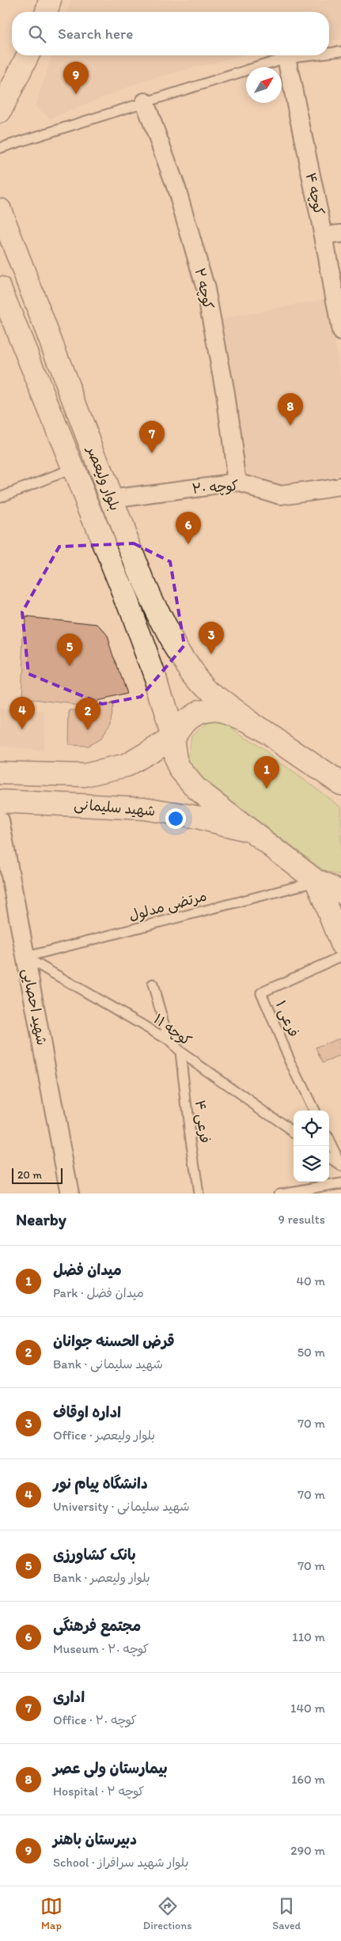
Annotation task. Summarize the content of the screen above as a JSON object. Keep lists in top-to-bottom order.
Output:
{
  "streets": {
    "main road": ["بلوار ولیعصر", "شهید سلیمانی"],
    "street": [
      "کوچه ۴",
      "کوچه ۲",
      "کوچه ۲۰",
      "شهید احصایی"
    ],
    "lane": [
      "مرتضی مدلول",
      "فرعی ۱",
      "کوچه ۱۱",
      "فرعی ۴"
    ]
  },
  "crossings": [
    ["کوچه ۲", "کوچه ۲۰"],
    ["بلوار ولیعصر", "کوچه ۲۰"],
    ["بلوار ولیعصر", "شهید سلیمانی"],
    ["بلوار ولیعصر", "مرتضی مدلول"],
    ["مرتضی مدلول", "شهید احصایی"],
    ["مرتضی مدلول", "کوچه ۱۱"],
    ["شهید احصایی", "کوچه ۱۱"],
    ["کوچه ۱۱", "فرعی ۴"]
  ],
  "scale_bar": "20 m",
  "north": "top right",
  "page": {
    "search": "Search here",
    "pins": [
      "9",
      "8",
      "7",
      "6",
      "3",
      "5",
      "4",
      "2",
      "1"
    ],
    "scale": "20 m",
    "heading": ["Nearby", "9 results"],
    "list": [
      {
        "mark": "1",
        "name": "میدان فضل",
        "note": "Park · میدان فضل",
        "value": "40 m"
      },
      {
        "mark": "2",
        "name": "قرض الحسنه جوانان",
        "note": "Bank · شهید سلیمانی",
        "value": "50 m"
      },
      {
        "mark": "3",
        "name": "اداره اوقاف",
        "note": "Office · بلوار ولیعصر",
        "value": "70 m"
      },
      {
        "mark": "4",
        "name": "دانشگاه پیام نور",
        "note": "University · شهید سلیمانی",
        "value": "70 m"
      },
      {
        "mark": "5",
        "name": "بانک کشاورزی",
        "note": "Bank · بلوار ولیعصر",
        "value": "70 m"
      },
      {
        "mark": "6",
        "name": "مجتمع فرهنگی",
        "note": "Museum · کوچه ۲۰",
        "value": "110 m"
      },
      {
        "mark": "7",
        "name": "اداری",
        "note": "Office · کوچه ۲۰",
        "value": "140 m"
      },
      {
        "mark": "8",
        "name": "بیمارستان ولی عصر",
        "note": "Hospital · کوچه ۲",
        "value": "160 m"
      },
      {
        "mark": "9",
        "name": "دبیرستان باهنر",
        "note": "School · بلوار شهید سرافراز",
        "value": "290 m"
      }
    ],
    "nav": ["Map", "Directions", "Saved"]
  }
}
